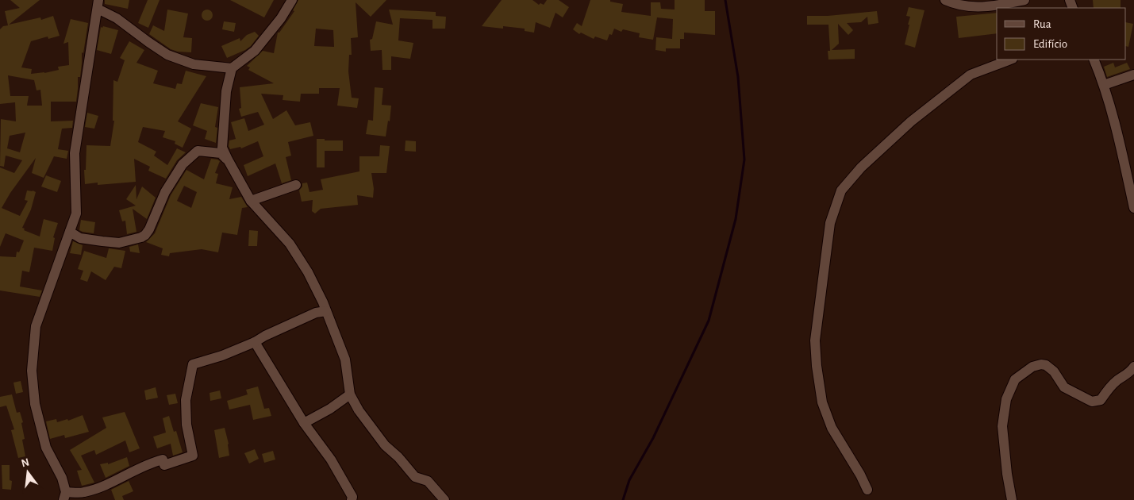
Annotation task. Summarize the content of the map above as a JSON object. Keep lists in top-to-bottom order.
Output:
{
  "legend": ["Rua", "Edifício"],
  "north": "top"
}
